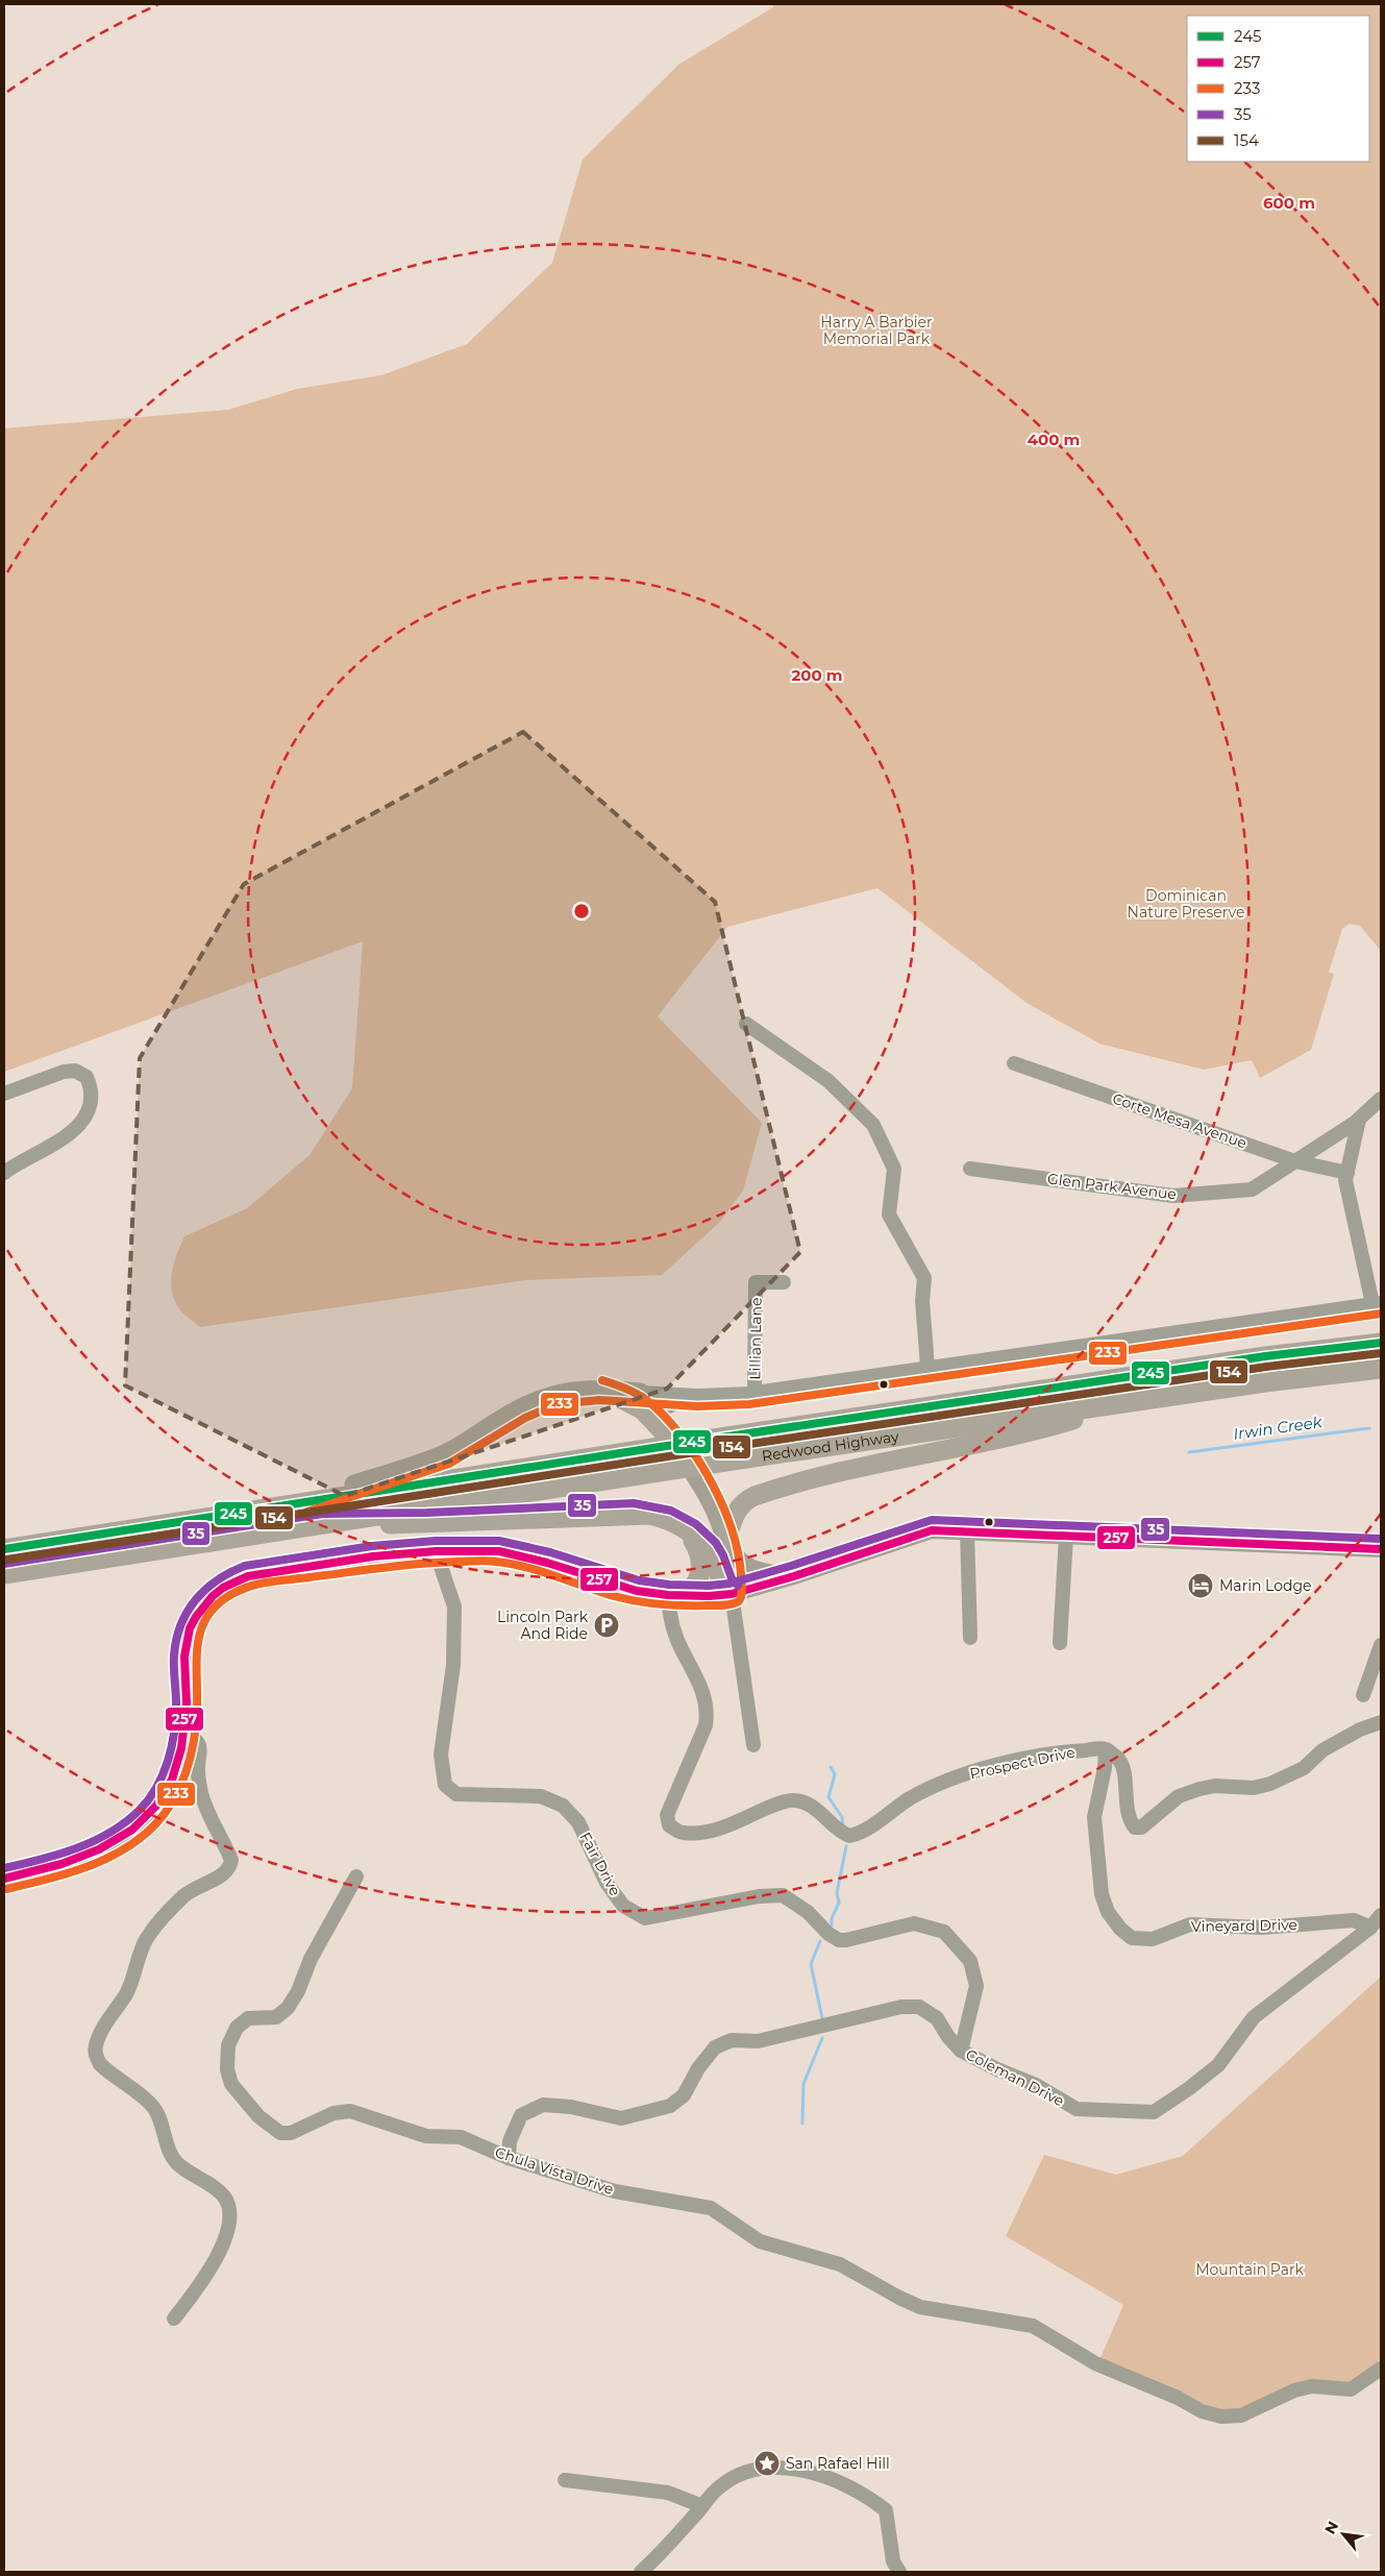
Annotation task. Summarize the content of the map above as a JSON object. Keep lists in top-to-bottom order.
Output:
{
  "streets": {
    "highway": ["Redwood Highway"],
    "street": [
      "Corte Mesa Avenue",
      "Glen Park Avenue",
      "Lillian Lane",
      "Prospect Drive",
      "Fair Drive",
      "Vineyard Drive",
      "Coleman Drive",
      "Chula Vista Drive"
    ]
  },
  "crossings": [
    ["Corte Mesa Avenue", "Glen Park Avenue"],
    ["Prospect Drive", "Vineyard Drive"],
    ["Fair Drive", "Coleman Drive"],
    ["Vineyard Drive", "Coleman Drive"],
    ["Coleman Drive", "Chula Vista Drive"]
  ],
  "water": ["Irwin Creek"],
  "parks": ["Harry A Barbier Memorial Park", "Dominican Nature Preserve", "Mountain Park"],
  "places": {
    "hotel": ["Marin Lodge"],
    "parking": ["Lincoln Park And Ride"],
    "place": ["San Rafael Hill"]
  },
  "lines": [
    "transit line 233",
    "transit line 245",
    "transit line 154",
    "transit line 35",
    "transit line 257"
  ],
  "legend": [
    "245",
    "257",
    "233",
    "35",
    "154"
  ],
  "north": "top left",
  "rings": ["600 m", "400 m", "200 m"]
}
